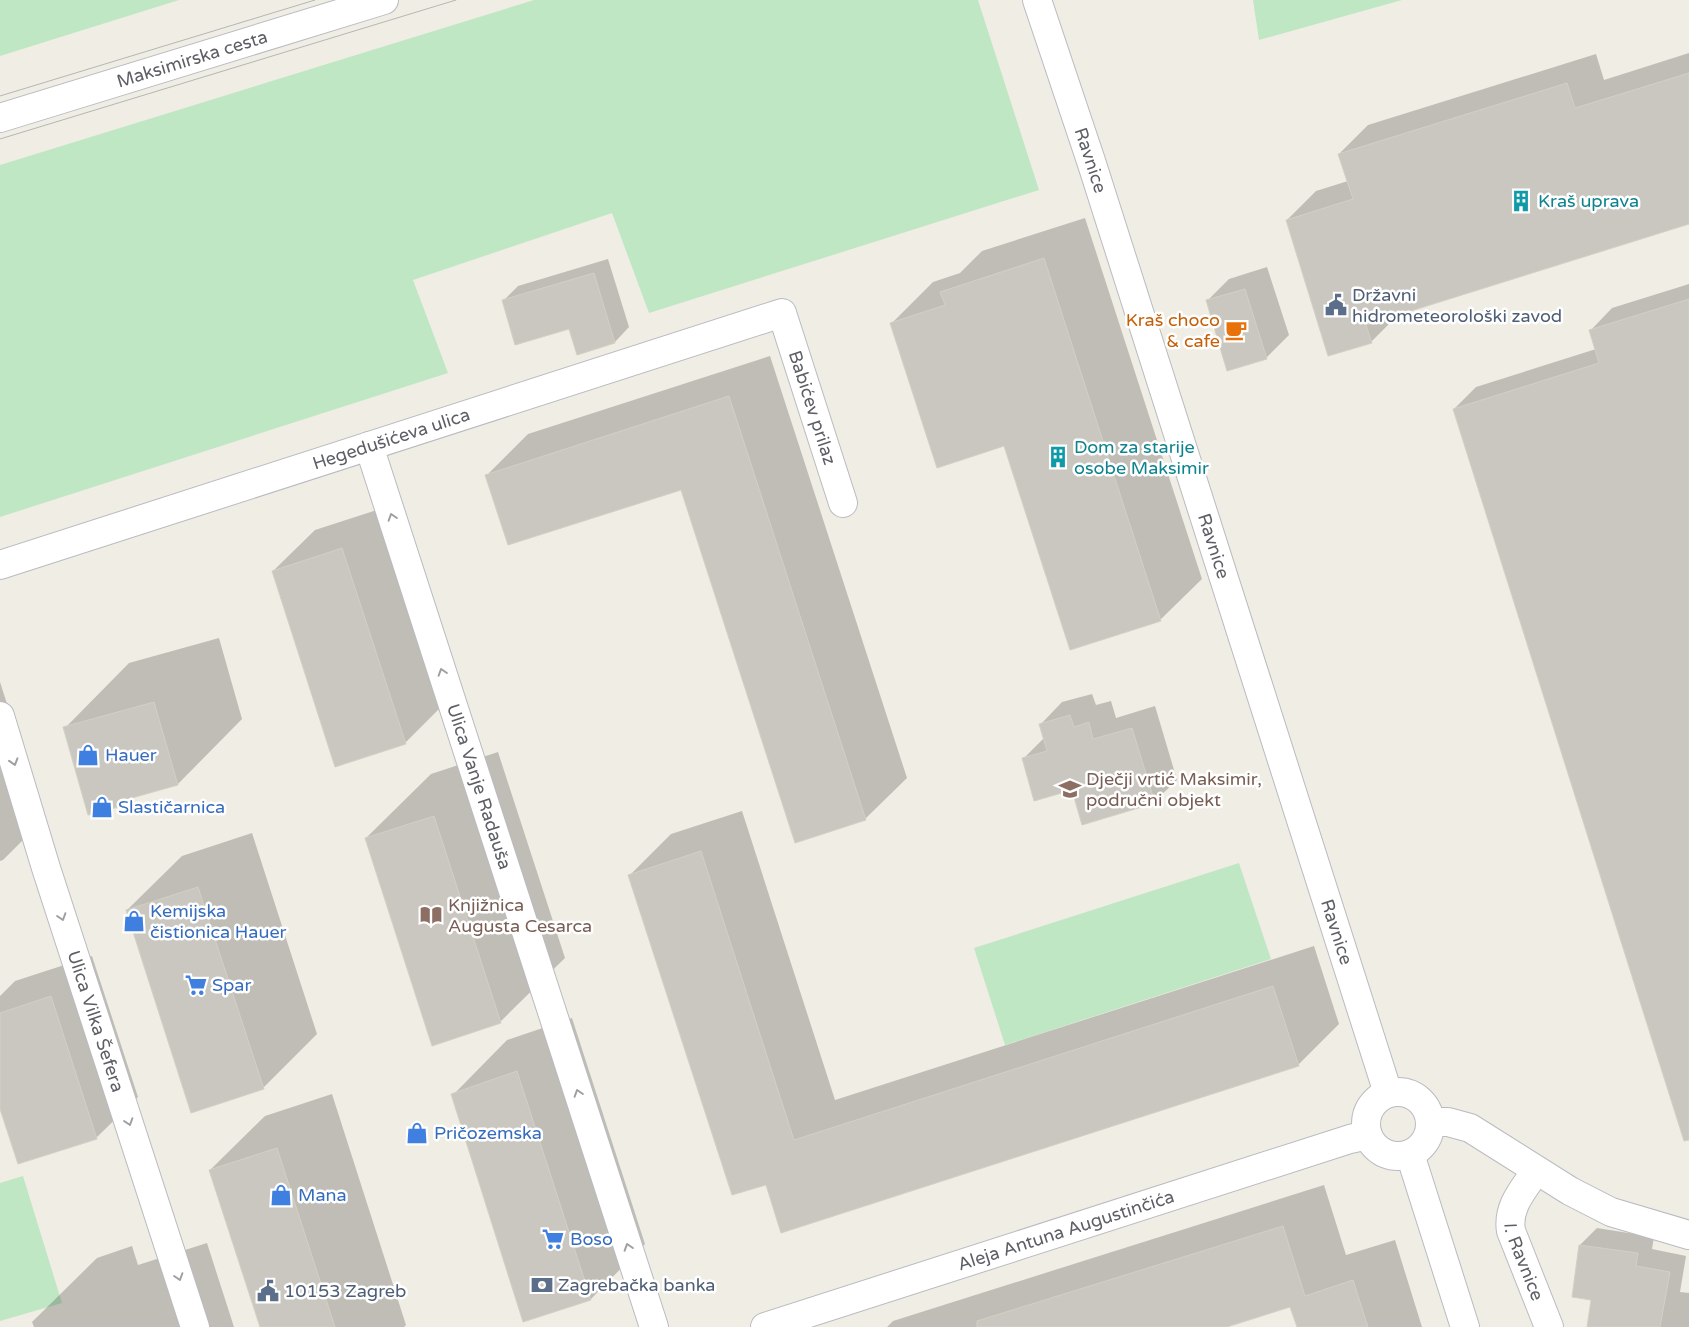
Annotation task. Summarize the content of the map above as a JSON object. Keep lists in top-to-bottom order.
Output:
{
  "streets": {
    "street": [
      "Maksimirska cesta",
      "Ravnice",
      "Babićev prilaz",
      "Hegedušićeva ulica",
      "Ulica Vanje Radauša",
      "Ulica Vilka Šefera",
      "Aleja Antuna Augustinčića",
      "I. Ravnice"
    ]
  },
  "crossings": [
    ["Ravnice", "Aleja Antuna Augustinčića"],
    ["Babićev prilaz", "Hegedušićeva ulica"],
    ["Hegedušićeva ulica", "Ulica Vanje Radauša"]
  ],
  "one_way": ["Ulica Vanje Radauša", "Ulica Vilka Šefera"],
  "places": {
    "building": ["Kraš uprava", "Dom za starije osobe Maksimir"],
    "public building": ["Državni hidrometeorološki zavod", "10153 Zagreb"],
    "cafe": ["Kraš choco & cafe"],
    "shop": [
      "Hauer",
      "Slastičarnica",
      "Kemijska čistionica Hauer",
      "Pričozemska",
      "Mana"
    ],
    "school or university": ["Dječji vrtić Maksimir, područni objekt"],
    "library": ["Knjižnica Augusta Cesarca"],
    "supermarket": ["Spar", "Boso"],
    "bank": ["Zagrebačka banka"]
  }
}
